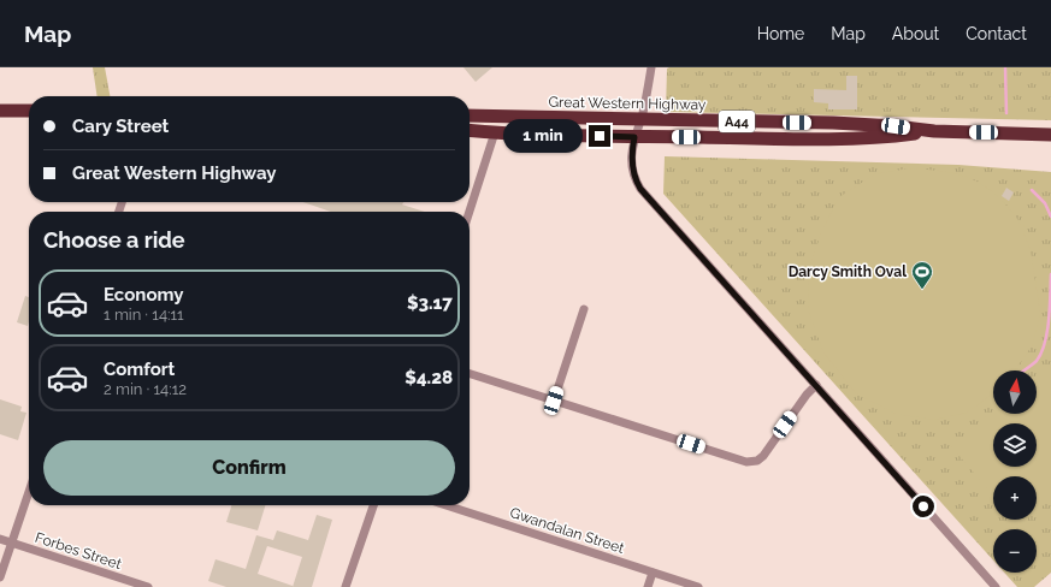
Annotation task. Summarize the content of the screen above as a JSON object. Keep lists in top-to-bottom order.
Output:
{
  "streets": {
    "highway": ["Great Western Highway", "A44"],
    "street": ["Gwandalan Street", "Forbes Street"]
  },
  "places": {
    "sports": ["Darcy Smith Oval"]
  },
  "north": "top",
  "page": {
    "header": "Map",
    "nav": [
      "Home",
      "Map",
      "About",
      "Contact"
    ],
    "banner": ["Cary Street", "Great Western Highway"],
    "bubble": "1 min",
    "heading": "Choose a ride",
    "list": [
      {
        "name": "Economy",
        "note": "1 min · 14:11",
        "value": "$3.17"
      },
      {
        "name": "Comfort",
        "note": "2 min · 14:12",
        "value": "$4.28"
      }
    ],
    "map_buttons": ["+", "−"],
    "buttons": "Confirm"
  }
}
